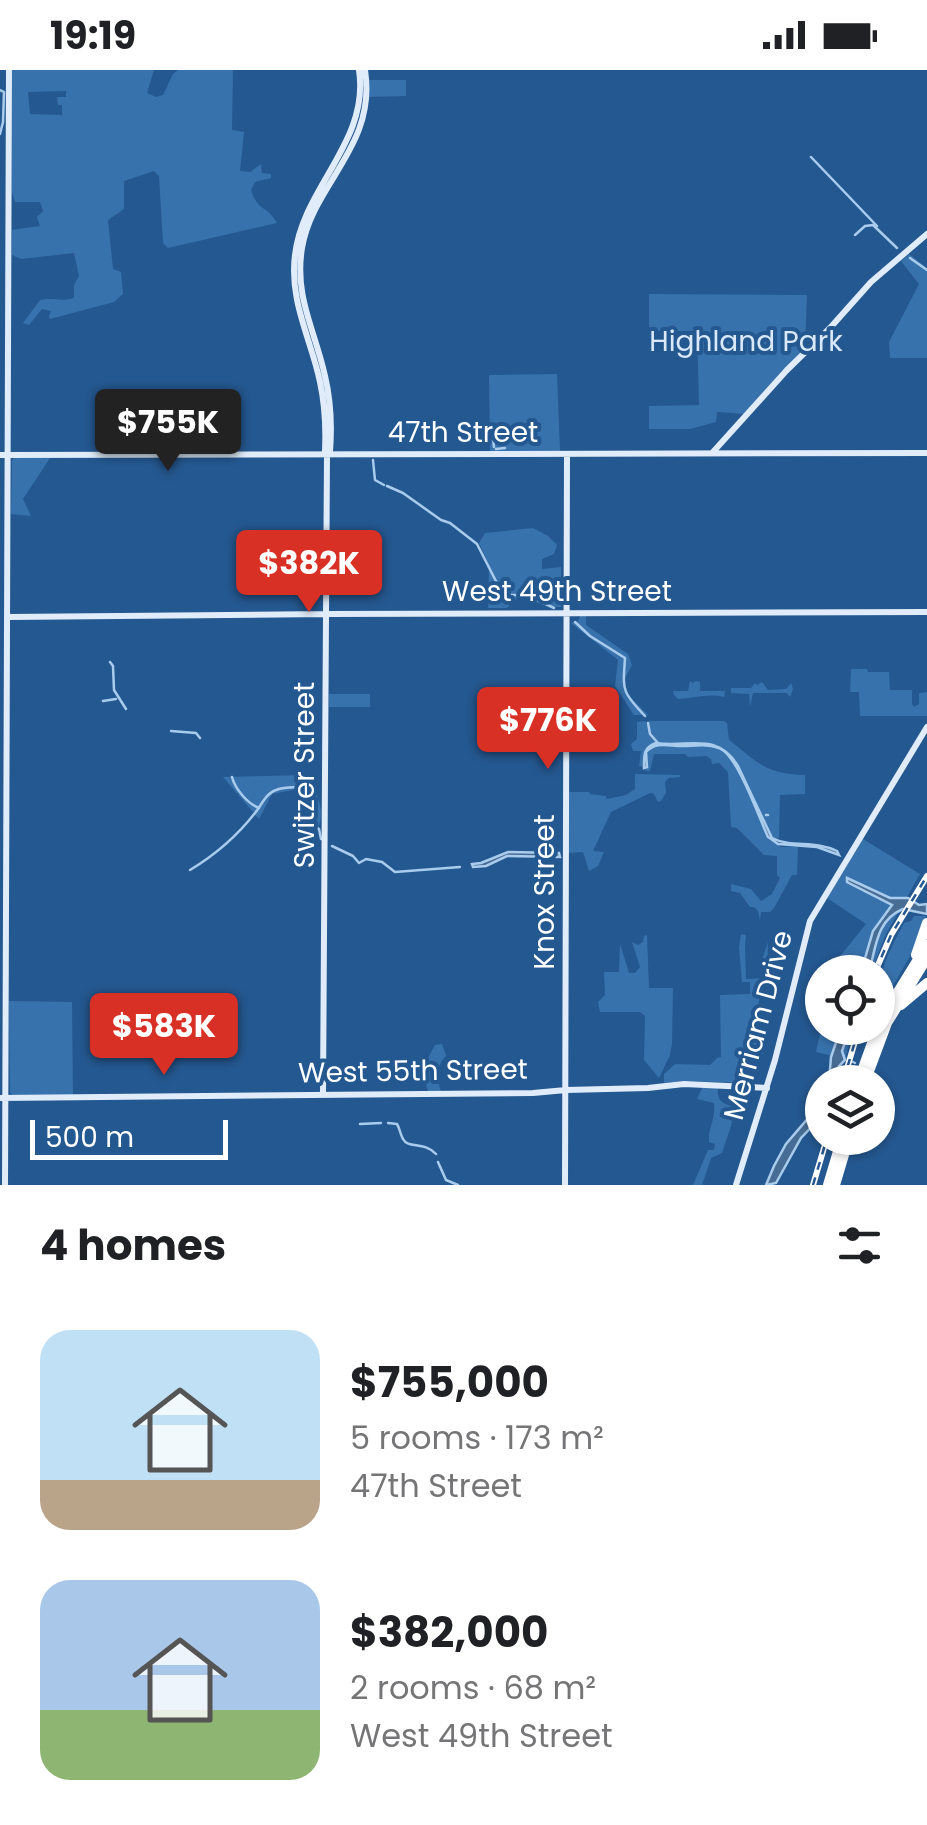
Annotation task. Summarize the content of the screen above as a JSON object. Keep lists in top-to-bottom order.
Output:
{
  "streets": {
    "street": [
      "47th Street",
      "West 49th Street",
      "Switzer Street",
      "Knox Street",
      "Merriam Drive",
      "West 55th Street"
    ]
  },
  "crossings": [
    ["47th Street", "Switzer Street"],
    ["47th Street", "Knox Street"],
    ["West 49th Street", "Switzer Street"],
    ["West 49th Street", "Knox Street"],
    ["Switzer Street", "West 55th Street"],
    ["Knox Street", "West 55th Street"],
    ["Merriam Drive", "West 55th Street"]
  ],
  "parks": ["Highland Park"],
  "scale_bar": "500 m",
  "page": {
    "status": "19:19",
    "price": [
      "$755K",
      "$382K",
      "$776K",
      "$583K"
    ],
    "scale": "500 m",
    "heading": "4 homes",
    "list": [
      {
        "name": "$755,000",
        "note": "5 rooms · 173 m² · 47th Street"
      },
      {
        "name": "$382,000",
        "note": "2 rooms · 68 m² · West 49th Street"
      }
    ]
  }
}
